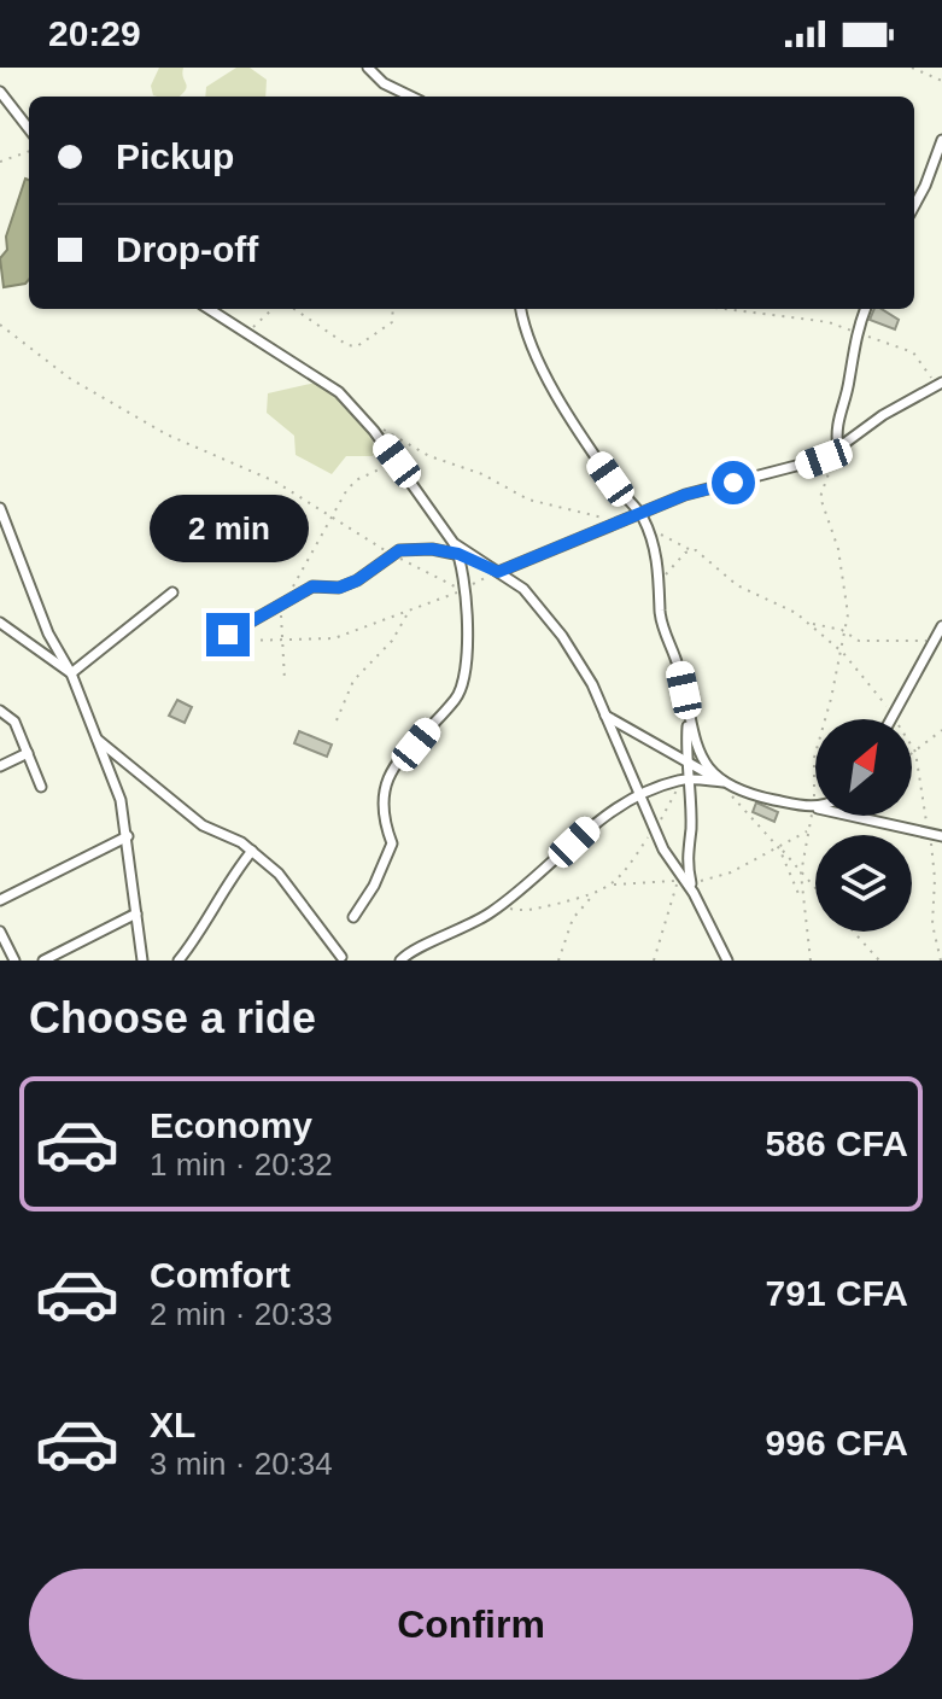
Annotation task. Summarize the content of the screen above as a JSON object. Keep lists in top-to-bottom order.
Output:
{
  "north": "top right",
  "page": {
    "status": "20:29",
    "banner": ["Pickup", "Drop-off"],
    "bubble": "2 min",
    "heading": "Choose a ride",
    "list": [
      {
        "name": "Economy",
        "note": "1 min · 20:32",
        "value": "586 CFA"
      },
      {
        "name": "Comfort",
        "note": "2 min · 20:33",
        "value": "791 CFA"
      },
      {
        "name": "XL",
        "note": "3 min · 20:34",
        "value": "996 CFA"
      }
    ],
    "buttons": "Confirm"
  }
}
